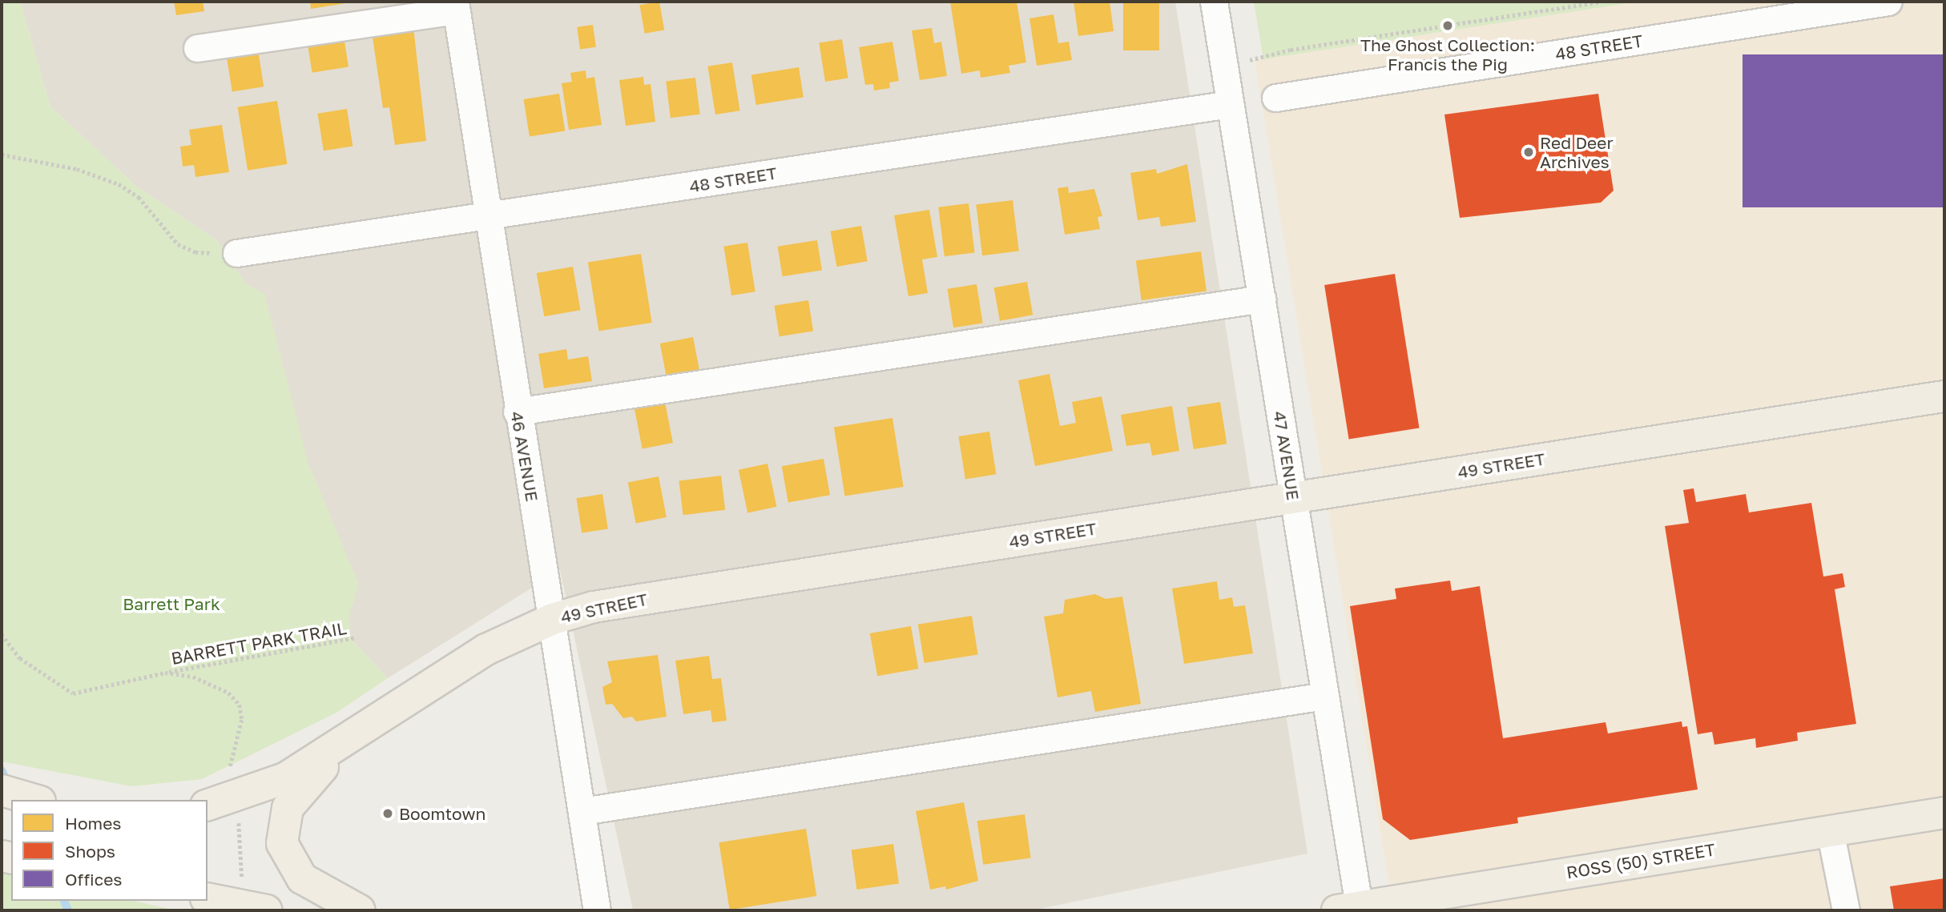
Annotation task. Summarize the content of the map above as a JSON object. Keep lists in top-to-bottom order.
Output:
{
  "streets": {
    "main road": ["49 STREET", "ROSS (50) STREET"],
    "street": ["48 STREET", "47 AVENUE", "46 AVENUE"],
    "path": ["BARRETT PARK TRAIL"]
  },
  "crossings": [
    ["48 STREET", "47 AVENUE"],
    ["48 STREET", "46 AVENUE"],
    ["47 AVENUE", "49 STREET"],
    ["47 AVENUE", "ROSS (50) STREET"],
    ["46 AVENUE", "49 STREET"]
  ],
  "parks": ["Barrett Park"],
  "places": ["The Ghost Collection: Francis the Pig", "Red Deer Archives", "Boomtown"],
  "legend": ["Homes", "Shops", "Offices"]
}
